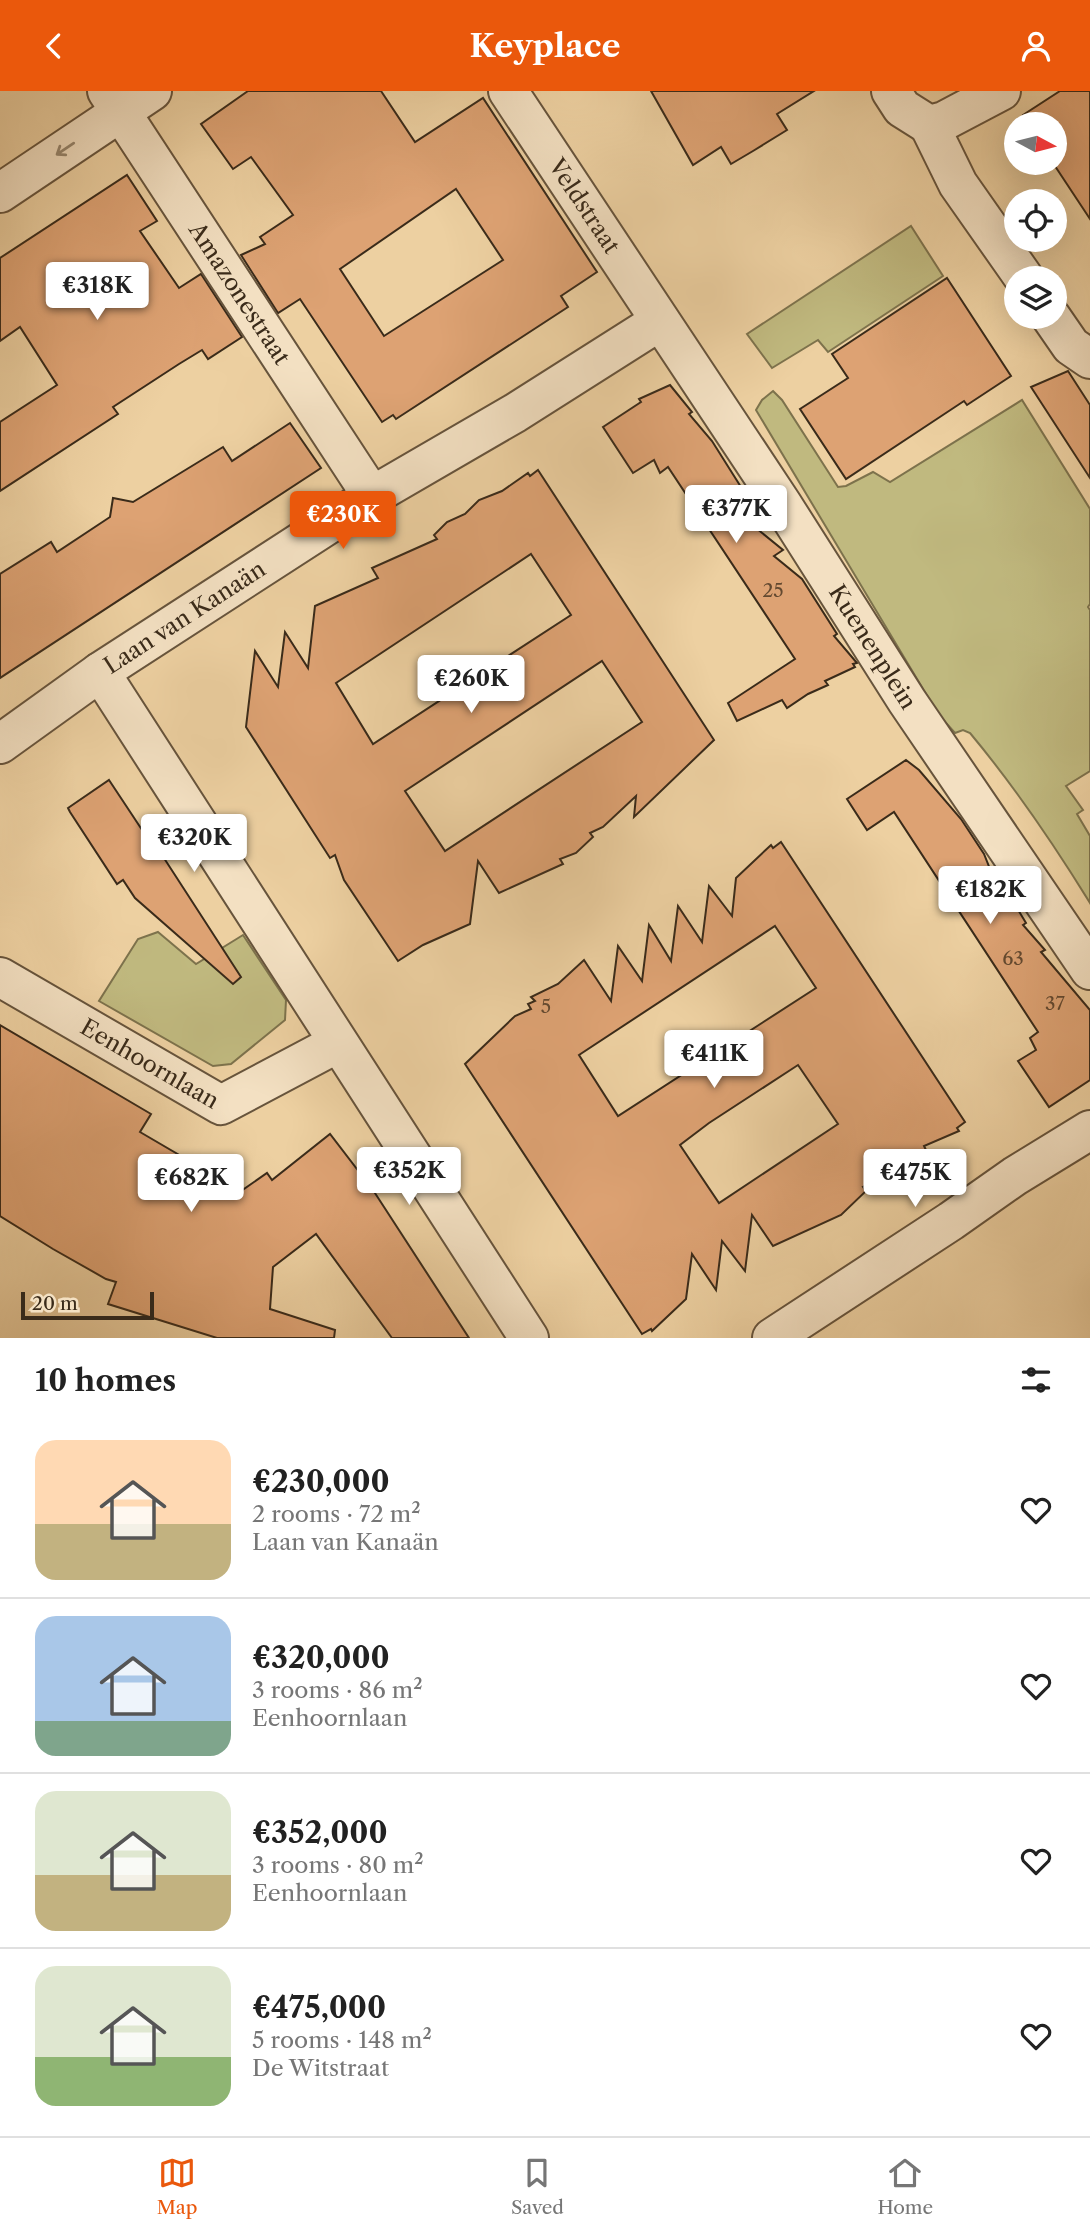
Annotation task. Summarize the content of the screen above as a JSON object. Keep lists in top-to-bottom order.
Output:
{
  "streets": {
    "street": [
      "Veldstraat",
      "Amazonestraat",
      "Laan van Kanaän",
      "Kuenenplein",
      "Eenhoornlaan"
    ]
  },
  "crossings": [
    ["Veldstraat", "Laan van Kanaän"],
    ["Veldstraat", "Kuenenplein"],
    ["Amazonestraat", "Laan van Kanaän"],
    ["Laan van Kanaän", "Kuenenplein"]
  ],
  "house_numbers": [
    "25",
    "63",
    "37",
    "5"
  ],
  "scale_bar": "20 m",
  "north": "right",
  "page": {
    "header": "Keyplace",
    "price": [
      "€318K",
      "€377K",
      "€230K",
      "€260K",
      "€320K",
      "€182K",
      "€411K",
      "€352K",
      "€475K",
      "€682K"
    ],
    "scale": "20 m",
    "heading": "10 homes",
    "list": [
      {
        "name": "€230,000",
        "note": "2 rooms · 72 m² · Laan van Kanaän"
      },
      {
        "name": "€320,000",
        "note": "3 rooms · 86 m² · Eenhoornlaan"
      },
      {
        "name": "€352,000",
        "note": "3 rooms · 80 m² · Eenhoornlaan"
      },
      {
        "name": "€475,000",
        "note": "5 rooms · 148 m² · De Witstraat"
      }
    ],
    "tabs": ["Map", "Saved", "Home"]
  }
}
